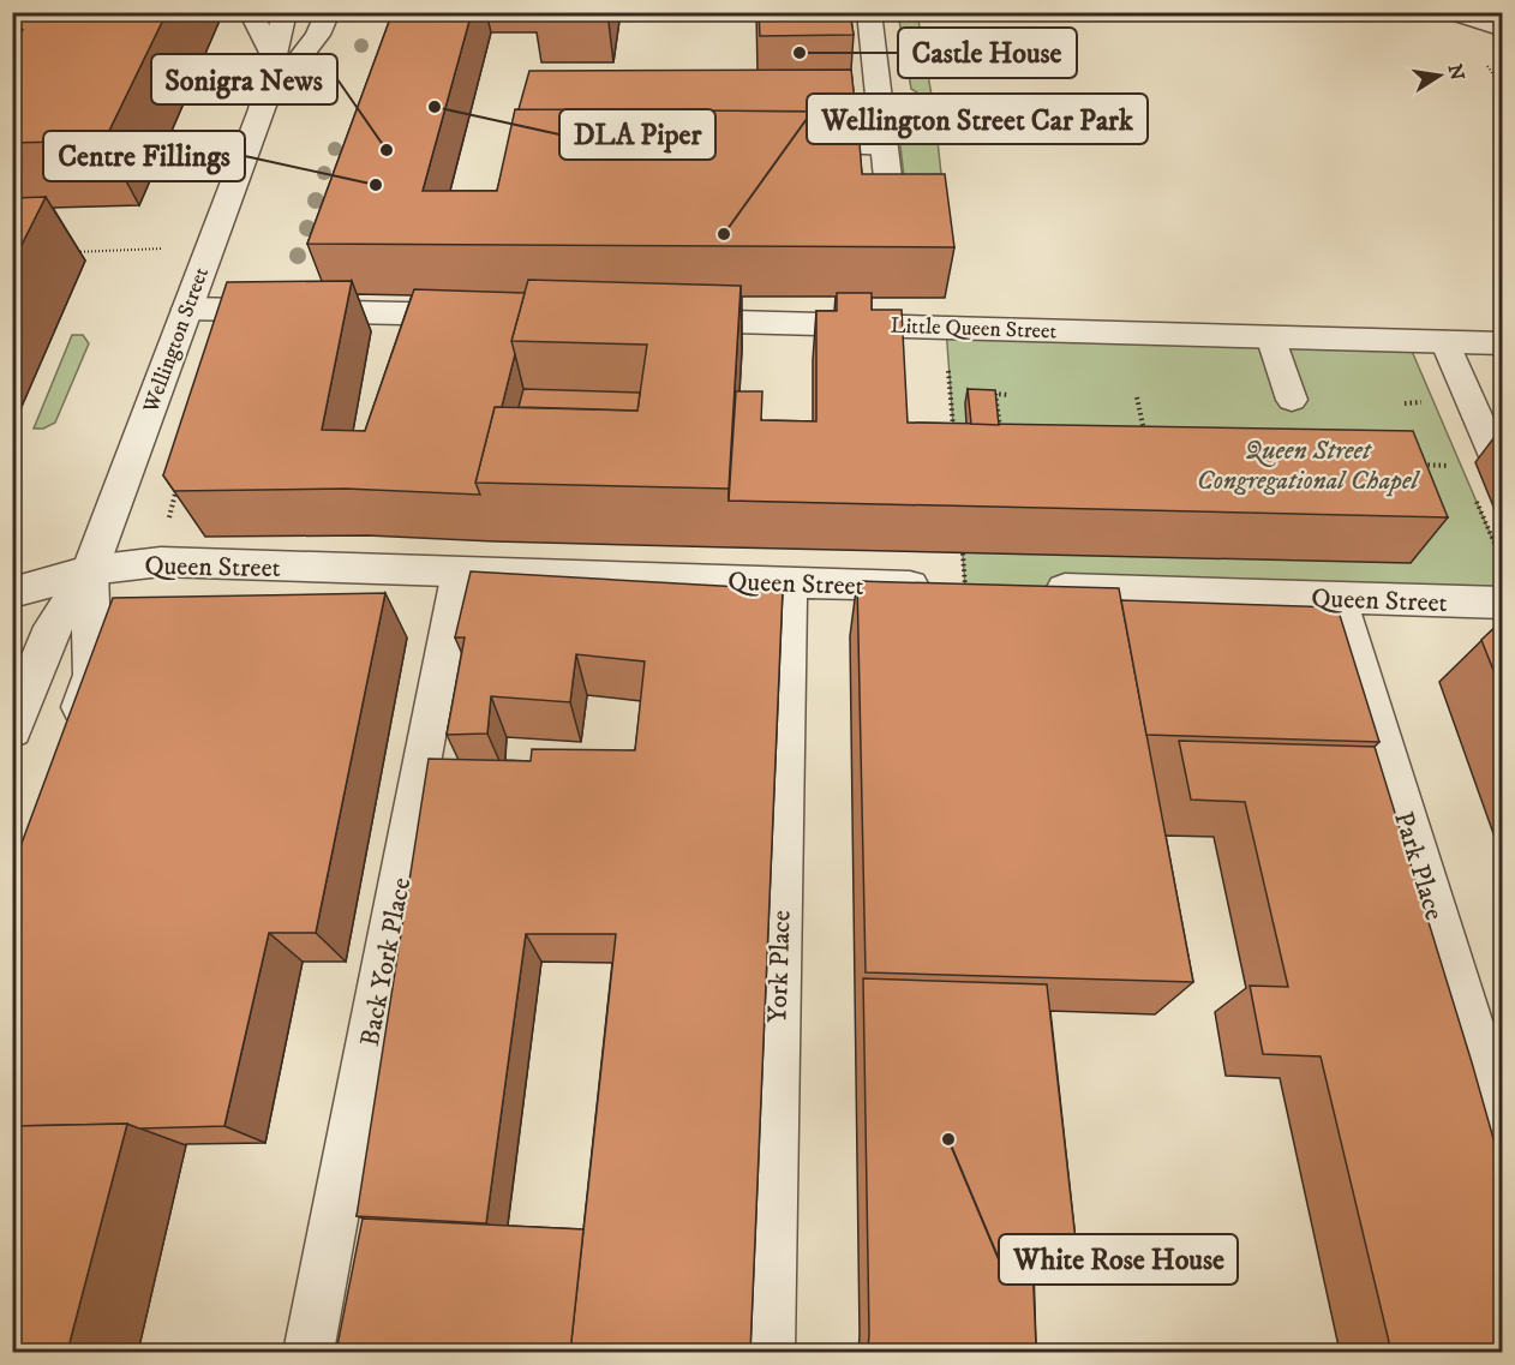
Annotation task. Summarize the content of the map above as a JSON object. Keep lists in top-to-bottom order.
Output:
{
  "streets": {
    "street": [
      "Little Queen Street",
      "Wellington Street",
      "Queen Street",
      "Park Place",
      "York Place"
    ],
    "lane": ["Back York Place"]
  },
  "crossings": [
    ["Wellington Street", "Queen Street"],
    ["Queen Street", "Park Place"],
    ["Queen Street", "Back York Place"],
    ["Queen Street", "York Place"]
  ],
  "parks": ["Queen Street Congregational Chapel"],
  "places": [
    "Castle House",
    "DLA Piper",
    "Sonigra News",
    "Centre Fillings",
    "Wellington Street Car Park",
    "White Rose House"
  ],
  "north": "right"
}
